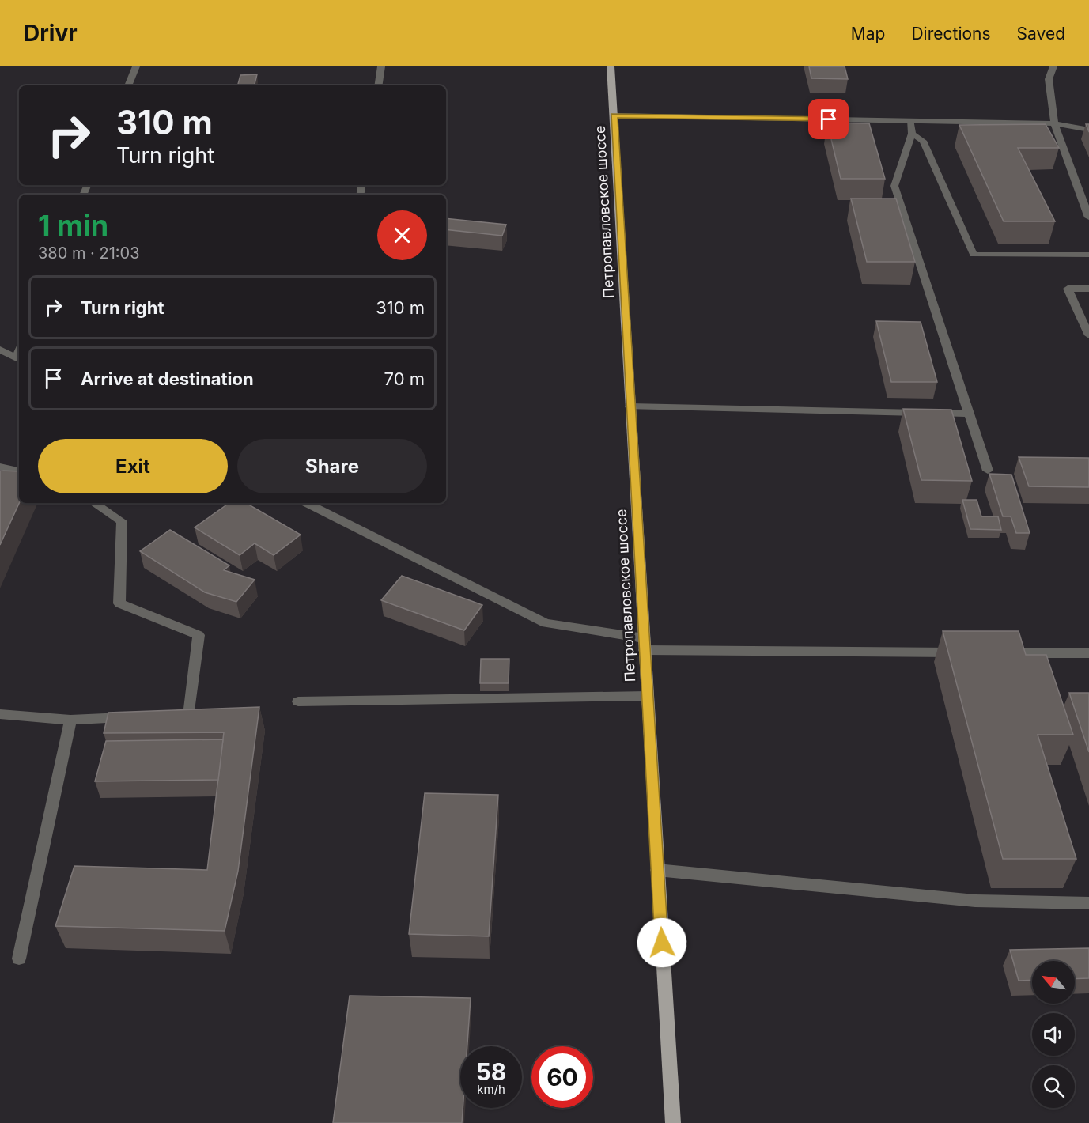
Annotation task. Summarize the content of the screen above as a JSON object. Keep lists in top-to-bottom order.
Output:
{
  "streets": {
    "main road": ["Петропавловское шоссе"]
  },
  "north": "top left",
  "page": {
    "header": "Drivr",
    "nav": ["Map", "Directions", "Saved"],
    "turn": ["310 m", "Turn right"],
    "heading": ["1 min", "380 m · 21:03"],
    "list": [
      {
        "name": "Turn right",
        "value": "310 m"
      },
      {
        "name": "Arrive at destination",
        "value": "70 m"
      }
    ],
    "buttons": ["Exit", "Share"],
    "speed": "58 km/h",
    "limit": "60"
  }
}
